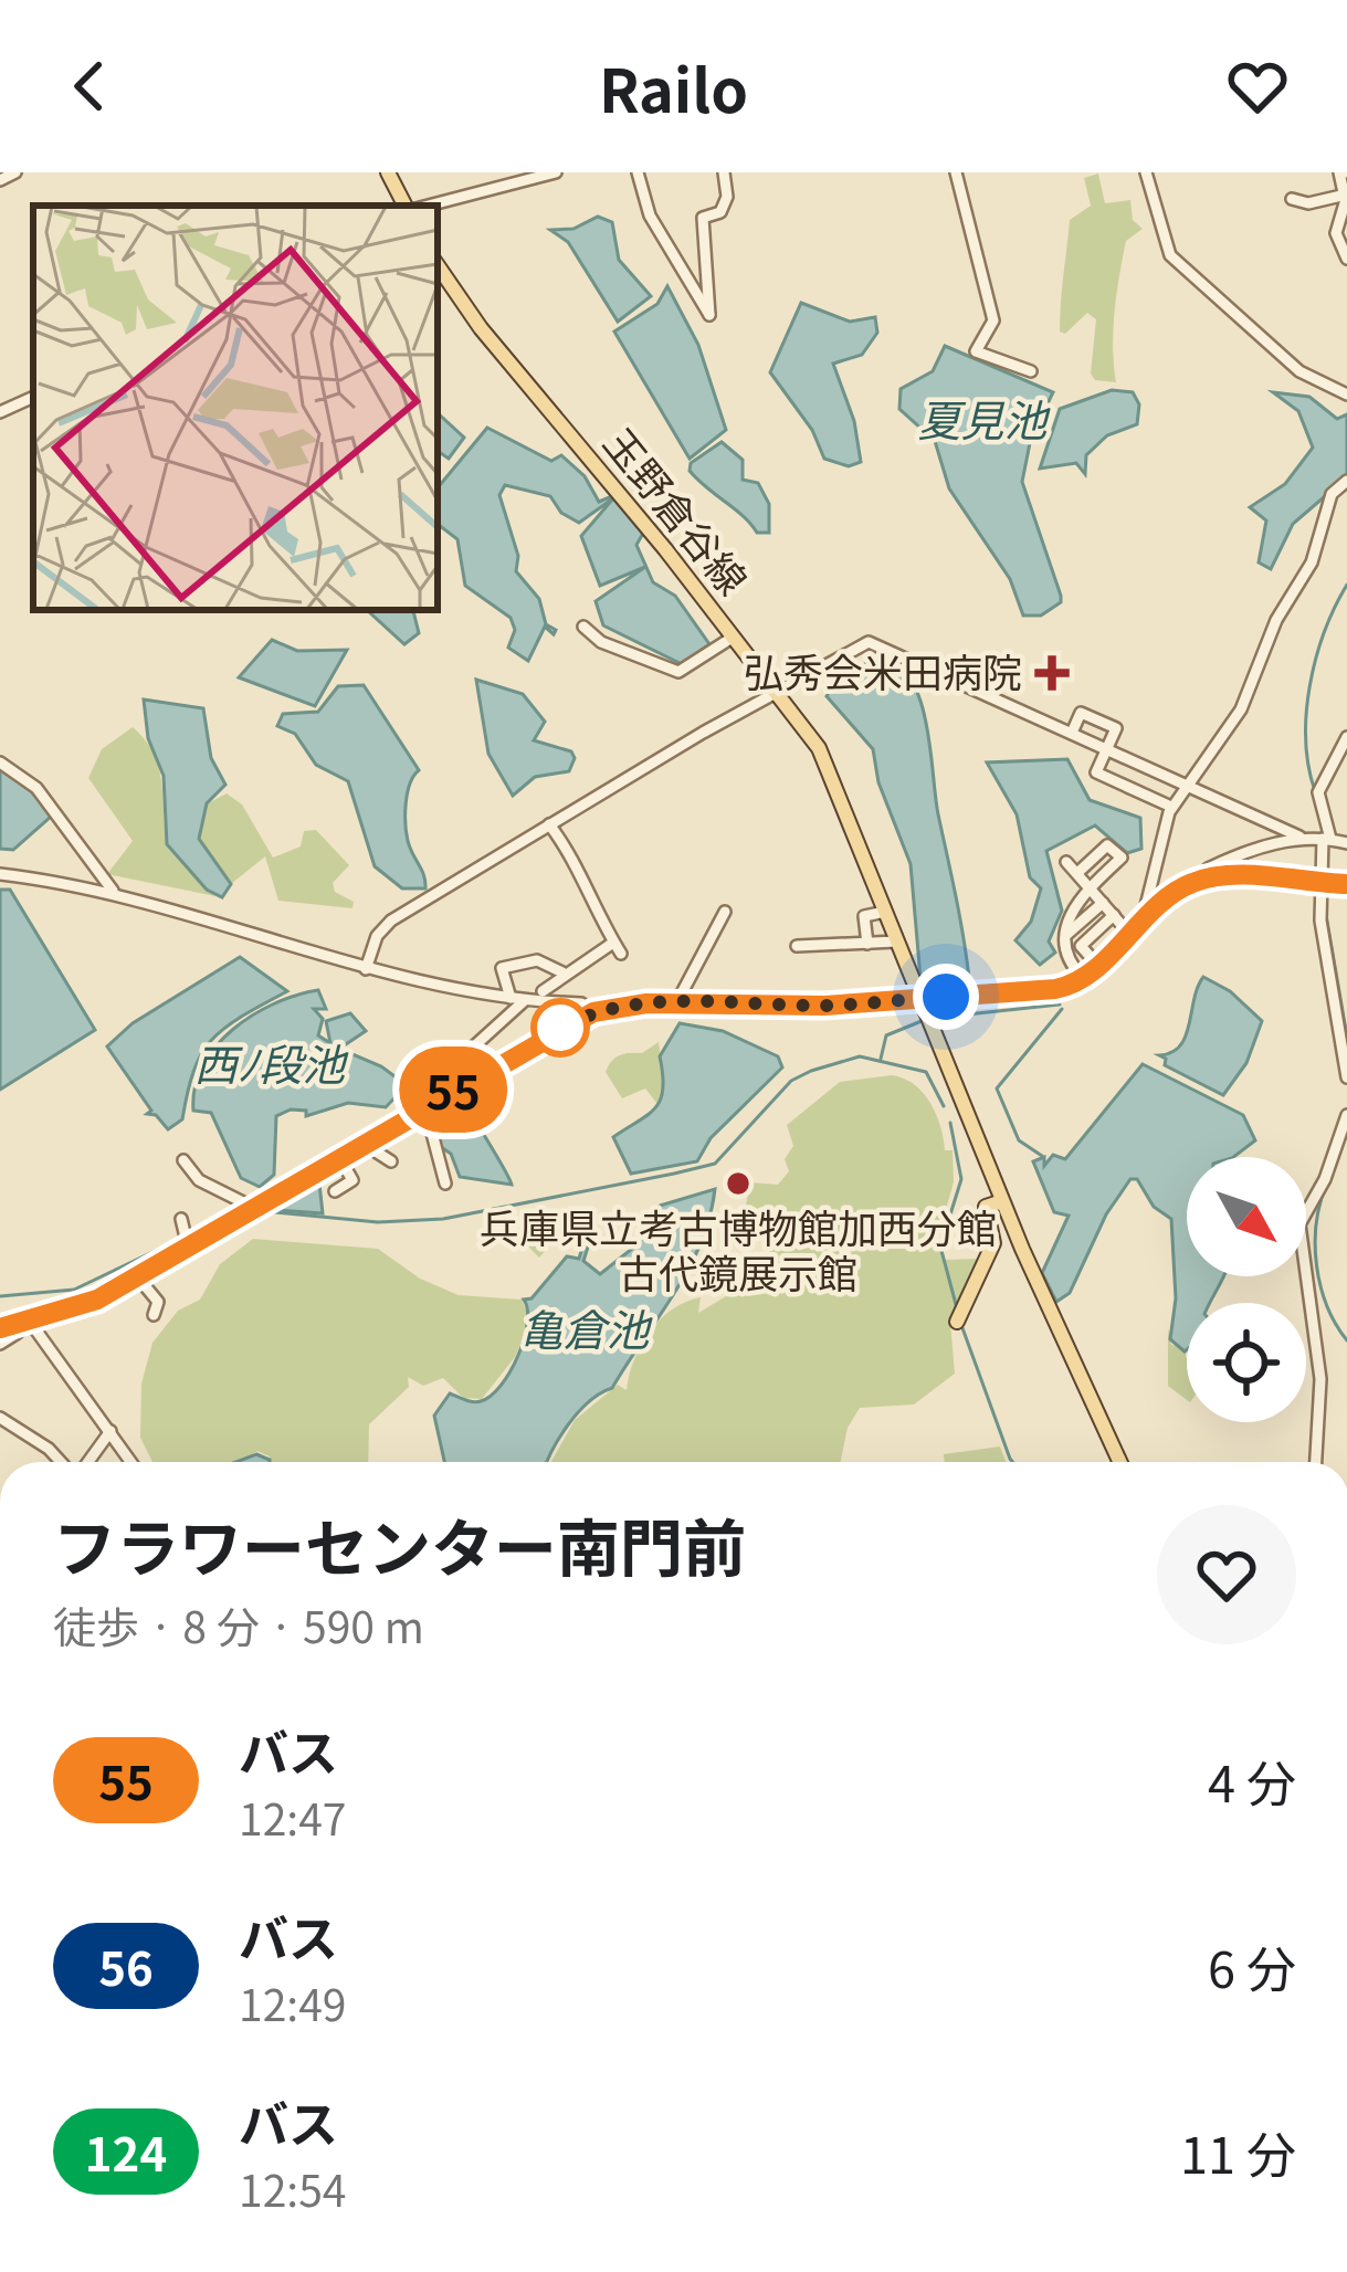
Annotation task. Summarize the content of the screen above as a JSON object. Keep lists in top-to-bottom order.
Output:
{
  "streets": {
    "main road": ["玉野倉谷線"]
  },
  "water": ["夏見池", "西ﾉ段池", "亀倉池"],
  "places": {
    "health": ["弘秀会米田病院"],
    "other": ["兵庫県立考古博物館加西分館 古代鏡展示館"]
  },
  "lines": ["bus line 55"],
  "north": "bottom right",
  "page": {
    "header": "Railo",
    "on_map": "55",
    "heading": ["フラワーセンター南門前", "徒歩 · 8 分 · 590 m"],
    "list": [
      {
        "mark": "55",
        "name": "バス",
        "note": "12:47",
        "value": "4 分"
      },
      {
        "mark": "56",
        "name": "バス",
        "note": "12:49",
        "value": "6 分"
      },
      {
        "mark": "124",
        "name": "バス",
        "note": "12:54",
        "value": "11 分"
      }
    ]
  }
}
